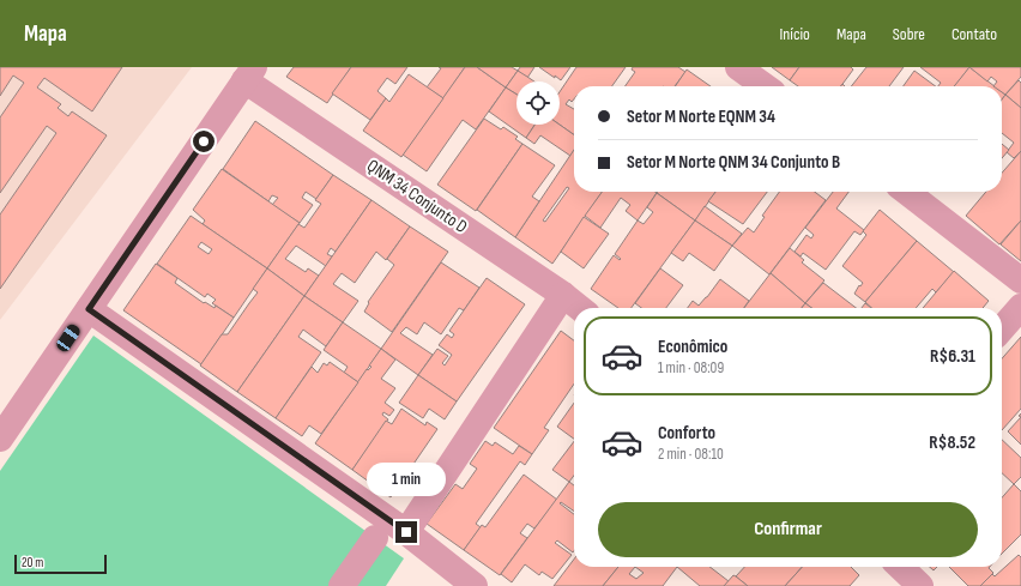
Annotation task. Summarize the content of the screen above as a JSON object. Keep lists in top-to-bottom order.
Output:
{
  "streets": {
    "street": ["QNM 34 Conjunto D"]
  },
  "scale_bar": "20 m",
  "page": {
    "header": "Mapa",
    "nav": [
      "Início",
      "Mapa",
      "Sobre",
      "Contato"
    ],
    "banner": ["Setor M Norte EQNM 34", "Setor M Norte QNM 34 Conjunto B"],
    "list": [
      {
        "name": "Econômico",
        "note": "1 min · 08:09",
        "value": "R$6.31"
      },
      {
        "name": "Conforto",
        "note": "2 min · 08:10",
        "value": "R$8.52"
      }
    ],
    "bubble": "1 min",
    "buttons": "Confirmar",
    "scale": "20 m"
  }
}
